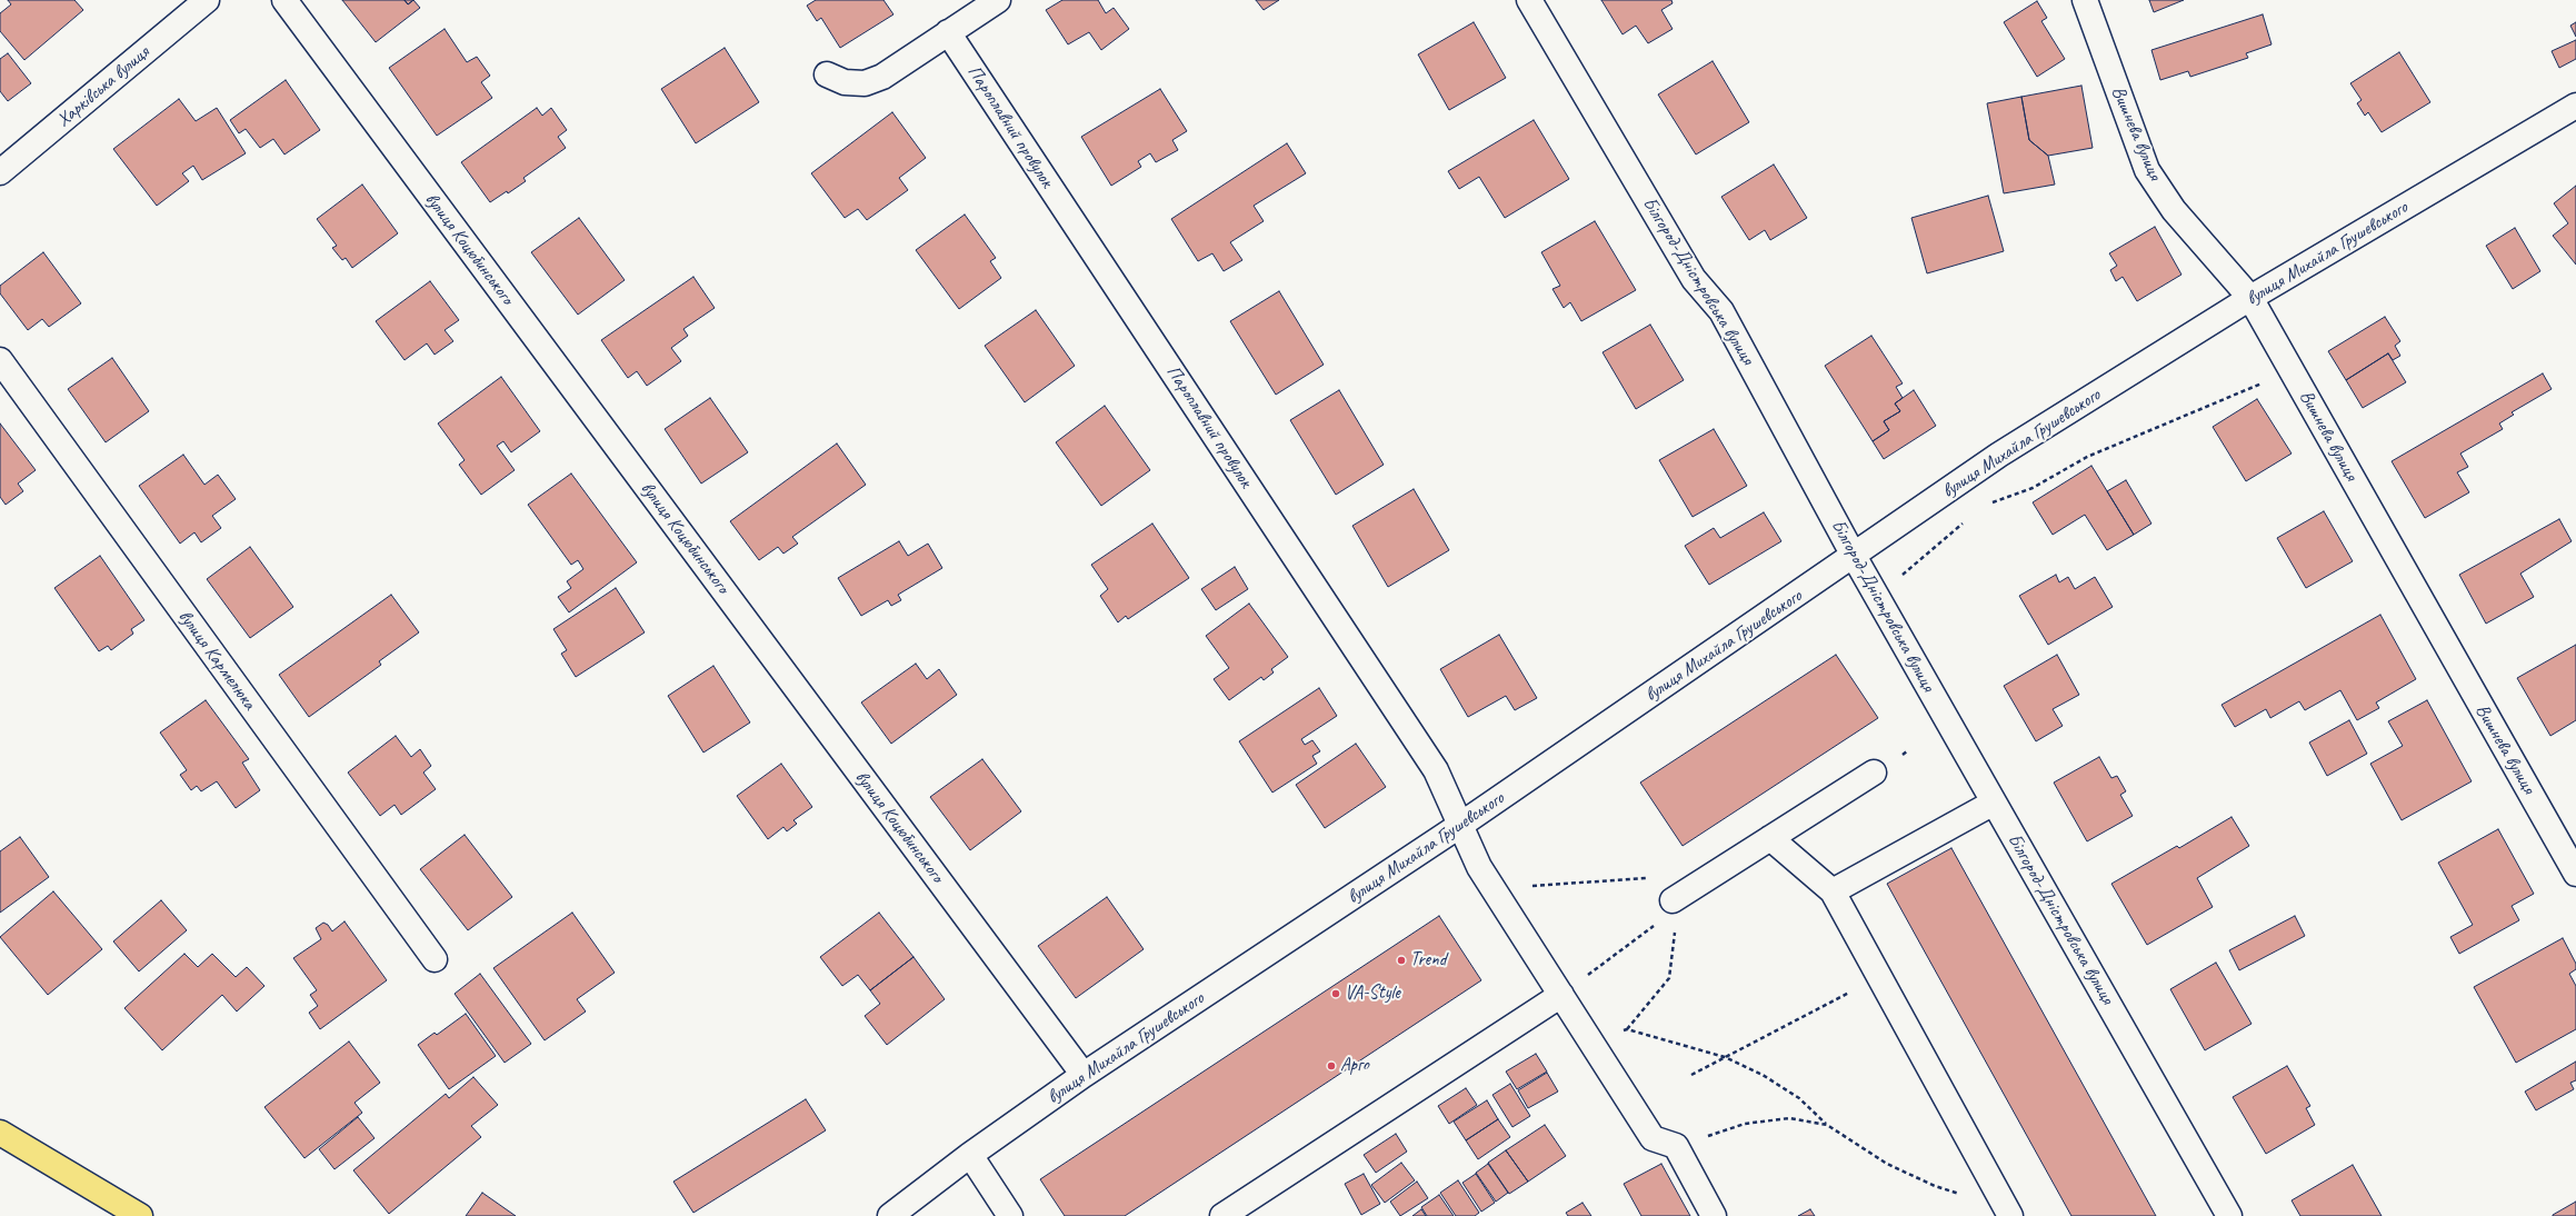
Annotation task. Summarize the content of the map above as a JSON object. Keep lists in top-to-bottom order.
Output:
{
  "streets": {
    "street": [
      "Харківська вулиця",
      "Пароплавний провулок",
      "Вишнева вулиця",
      "вулиця Коцюбинського",
      "вулиця Михайла Грушевського",
      "Білгород-Дністровська вулиця",
      "вулиця Кармелюка"
    ]
  },
  "crossings": [
    ["Пароплавний провулок", "вулиця Михайла Грушевського"],
    ["Вишнева вулиця", "вулиця Михайла Грушевського"],
    ["вулиця Коцюбинського", "вулиця Михайла Грушевського"],
    ["вулиця Михайла Грушевського", "Білгород-Дністровська вулиця"]
  ],
  "places": ["Trend", "VA-Style", "Арго"]
}
